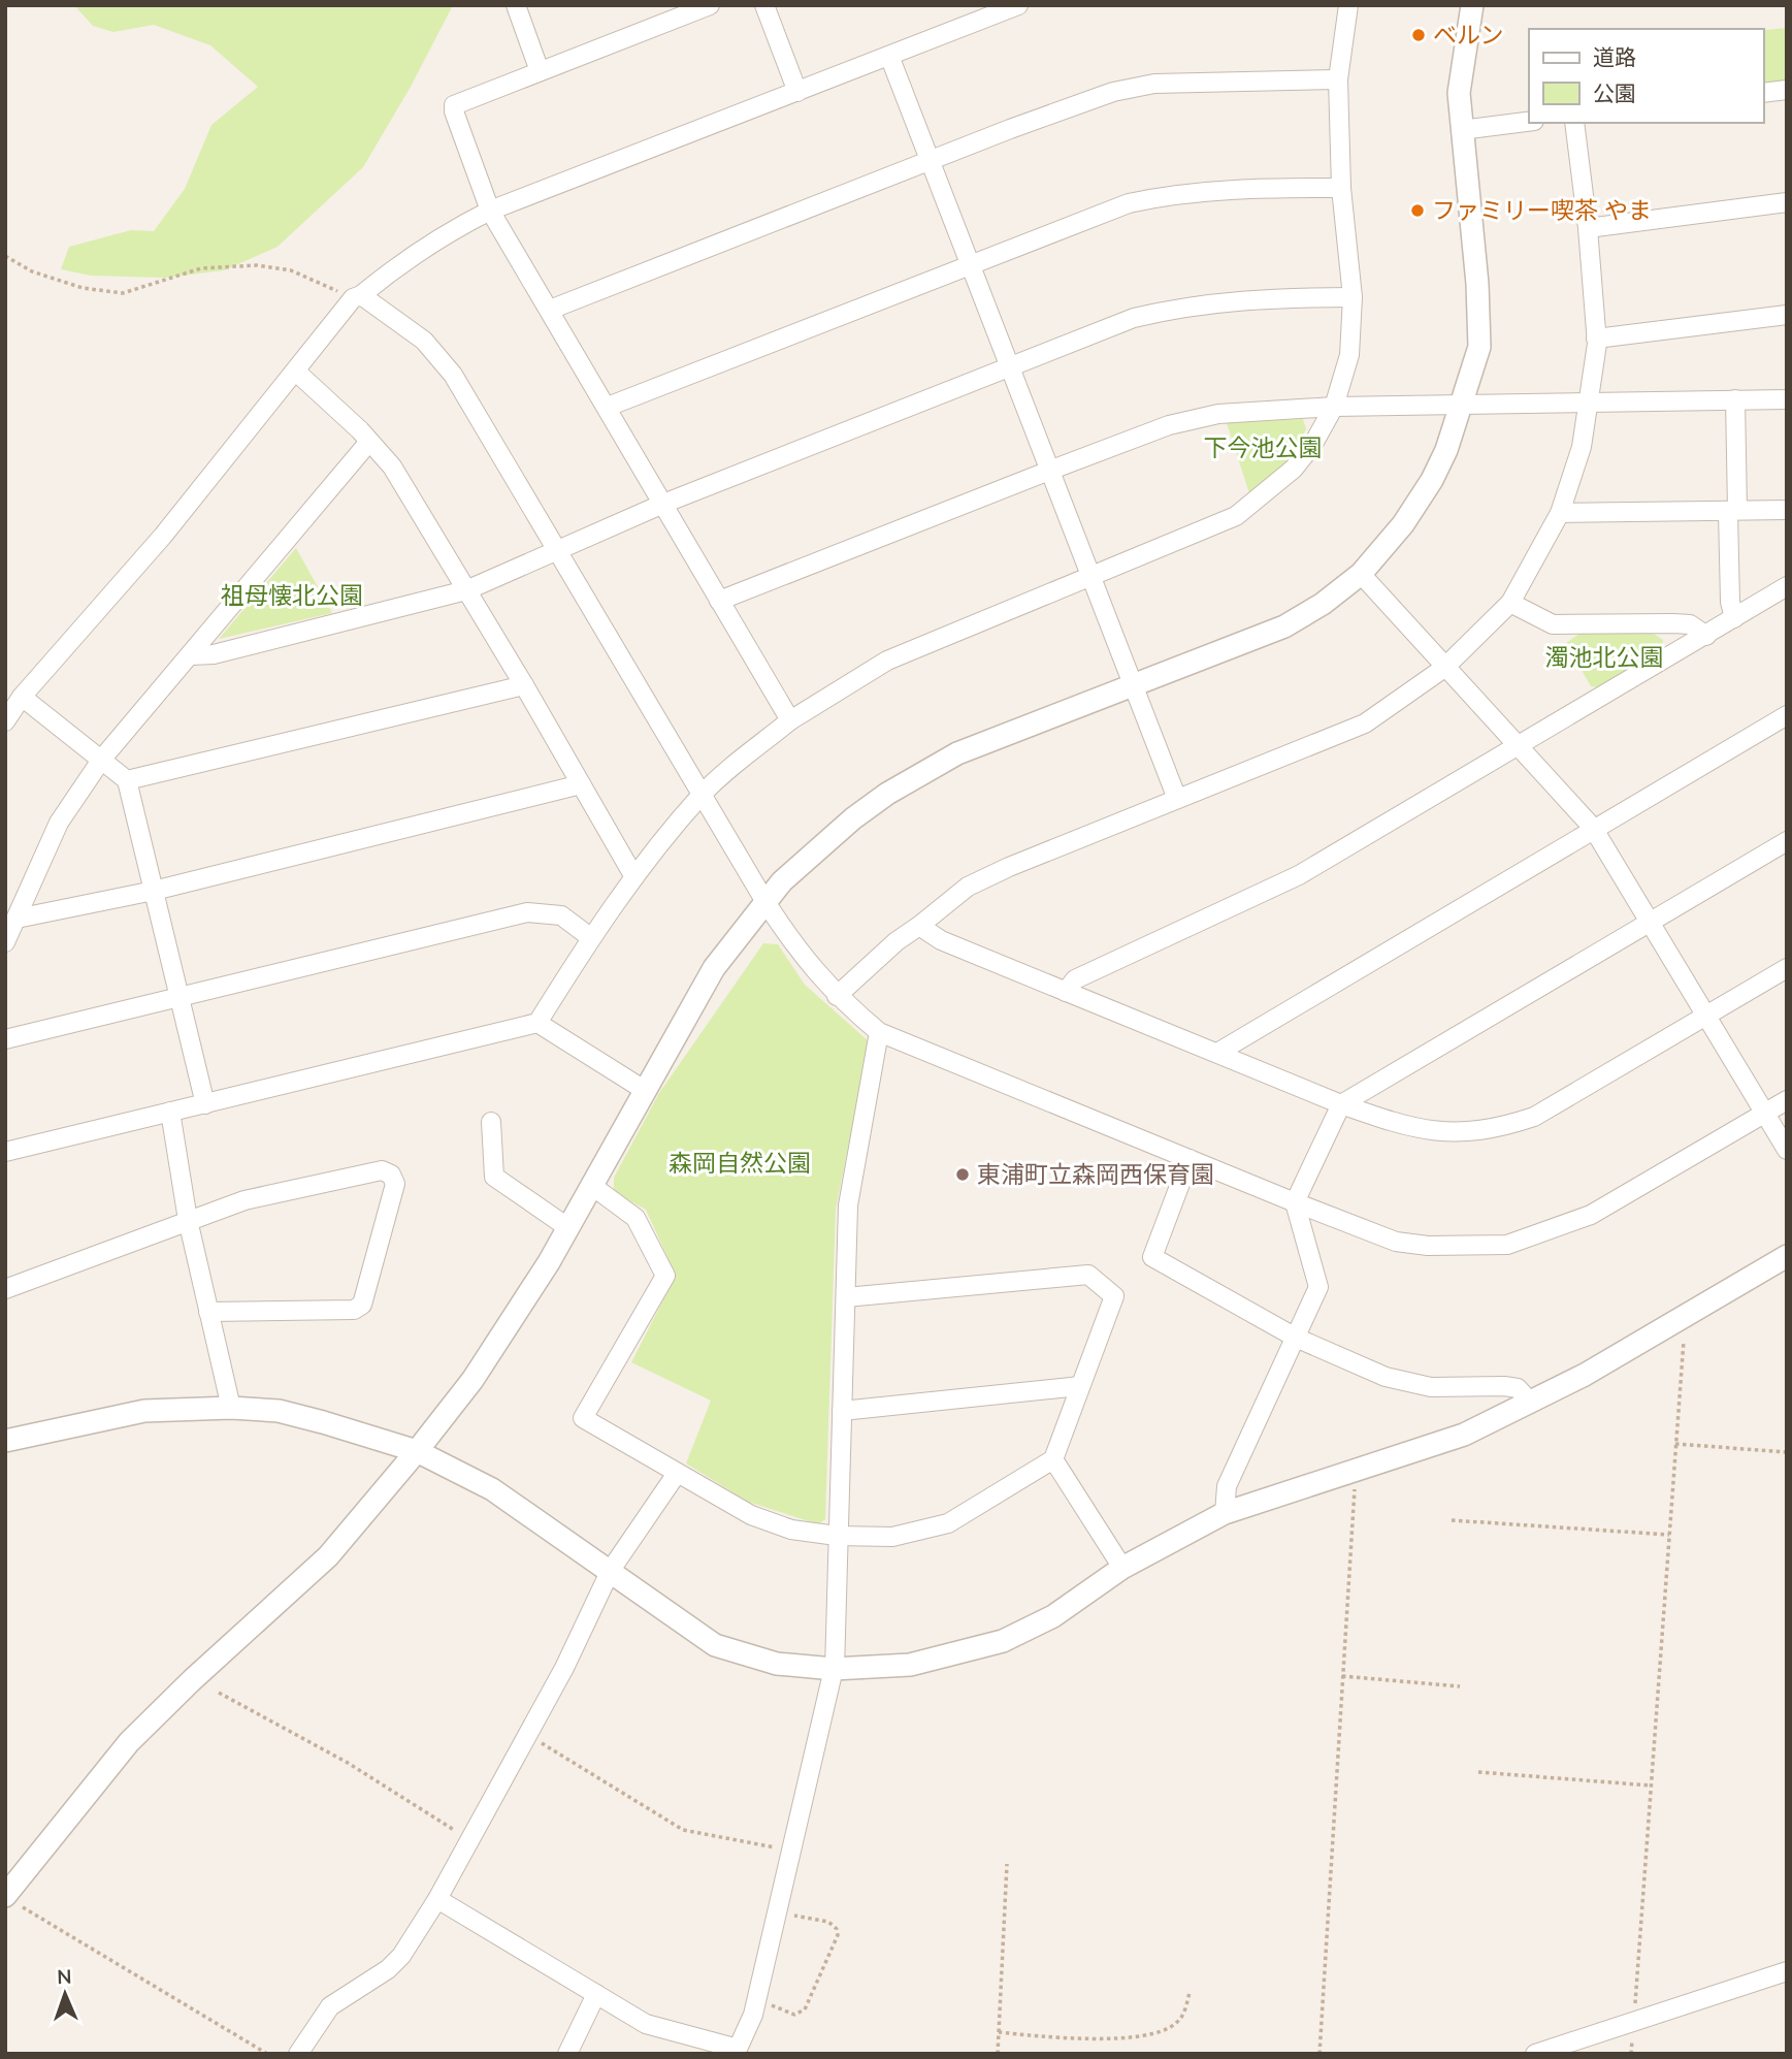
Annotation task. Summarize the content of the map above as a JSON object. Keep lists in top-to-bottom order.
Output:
{
  "parks": [
    "下今池公園",
    "祖母懐北公園",
    "濁池北公園",
    "森岡自然公園"
  ],
  "places": ["ベルン", "ファミリー喫茶 やま", "東浦町立森岡西保育園"],
  "legend": ["道路", "公園"],
  "north": "top"
}
